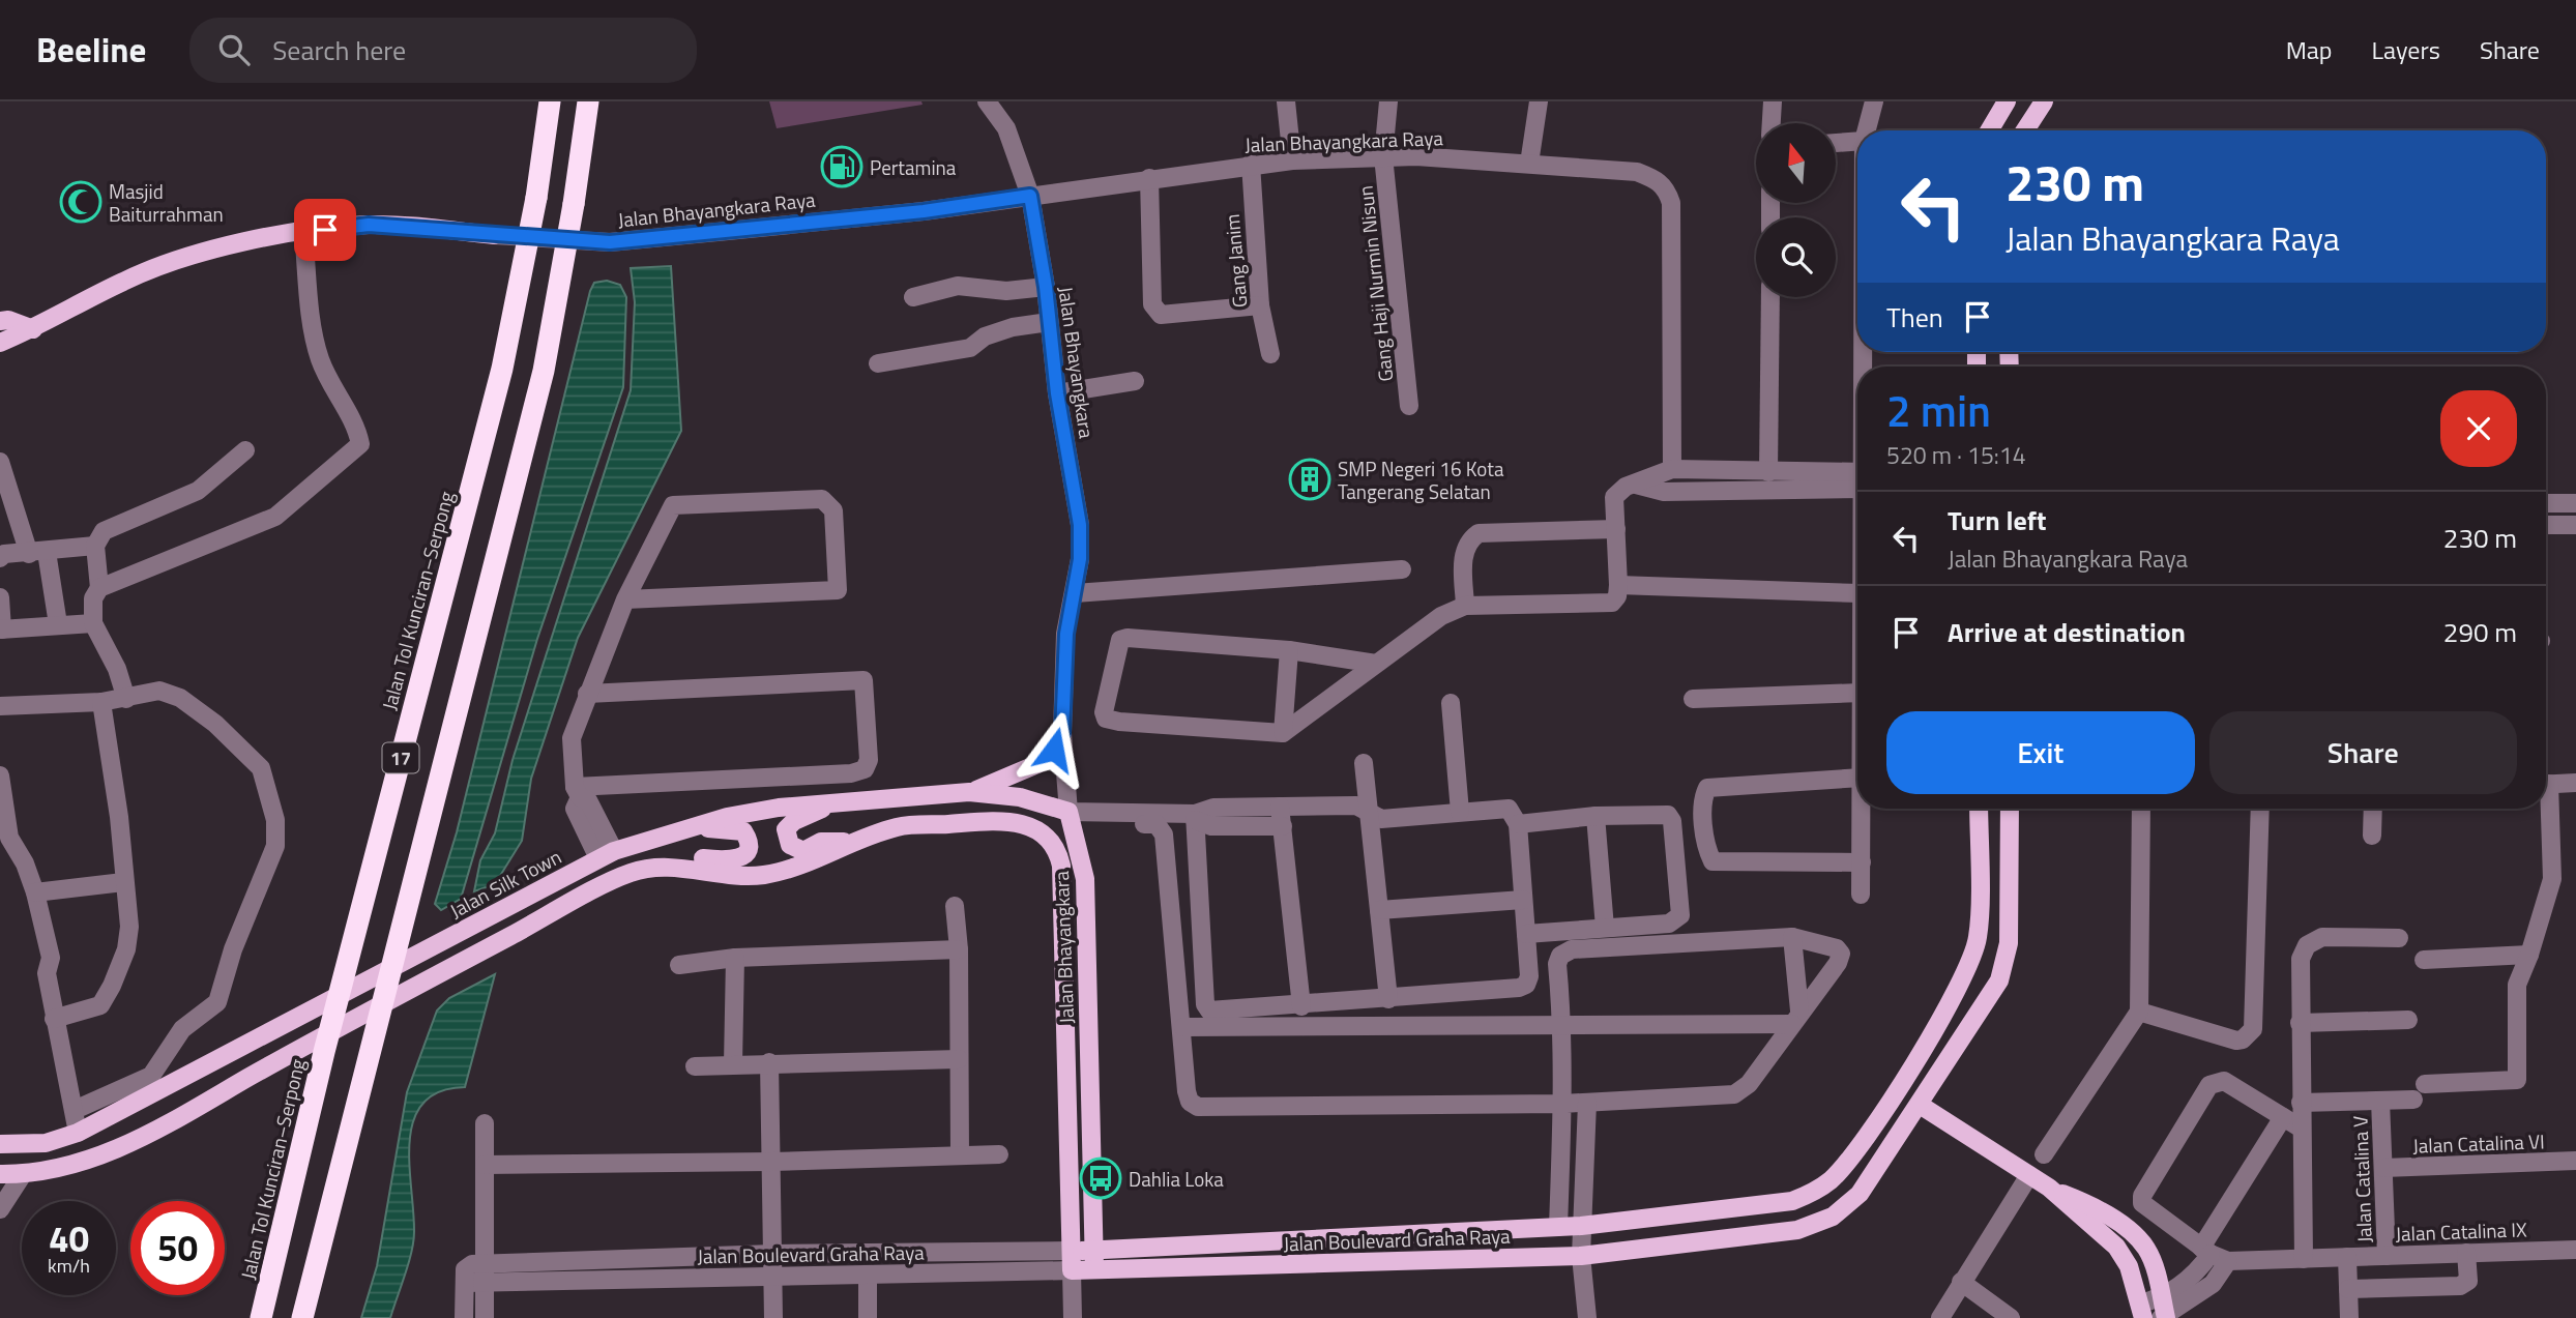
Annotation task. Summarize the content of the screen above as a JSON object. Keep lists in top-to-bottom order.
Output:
{
  "streets": {
    "highway": ["Jalan Tol Kunciran–Serpong", "17"],
    "main road": [
      "Jalan Bhayangkara Raya",
      "Jalan Bhayangkara",
      "Jalan Silk Town",
      "Jalan Boulevard Graha Raya"
    ],
    "street": [
      "Gang Janim",
      "Gang Haji Nurmin Nisun",
      "Jalan Catalina VI",
      "Jalan Catalina V",
      "Jalan Catalina IX"
    ]
  },
  "crossings": [
    ["Jalan Bhayangkara Raya", "Gang Janim"],
    ["Jalan Bhayangkara Raya", "Gang Haji Nurmin Nisun"],
    ["Jalan Bhayangkara Raya", "Jalan Bhayangkara"],
    ["Jalan Bhayangkara", "Jalan Silk Town"],
    ["Jalan Bhayangkara", "Jalan Boulevard Graha Raya"],
    ["Jalan Catalina VI", "Jalan Catalina V"],
    ["Jalan Catalina V", "Jalan Catalina IX"]
  ],
  "places": {
    "fuel station": ["Pertamina"],
    "mosque": ["Masjid Baiturrahman"],
    "building": ["SMP Negeri 16 Kota Tangerang Selatan"],
    "bus stop": ["Dahlia Loka"]
  },
  "north": "top",
  "page": {
    "header": "Beeline",
    "search": "Search here",
    "nav": ["Map", "Layers", "Share"],
    "turn": ["230 m", "Jalan Bhayangkara Raya"],
    "then": "Then",
    "heading": ["2 min", "520 m · 15:14"],
    "list": [
      {
        "name": "Turn left",
        "note": "Jalan Bhayangkara Raya",
        "value": "230 m"
      },
      {
        "name": "Arrive at destination",
        "value": "290 m"
      }
    ],
    "buttons": ["Exit", "Share"],
    "speed": "40 km/h",
    "limit": "50"
  }
}
